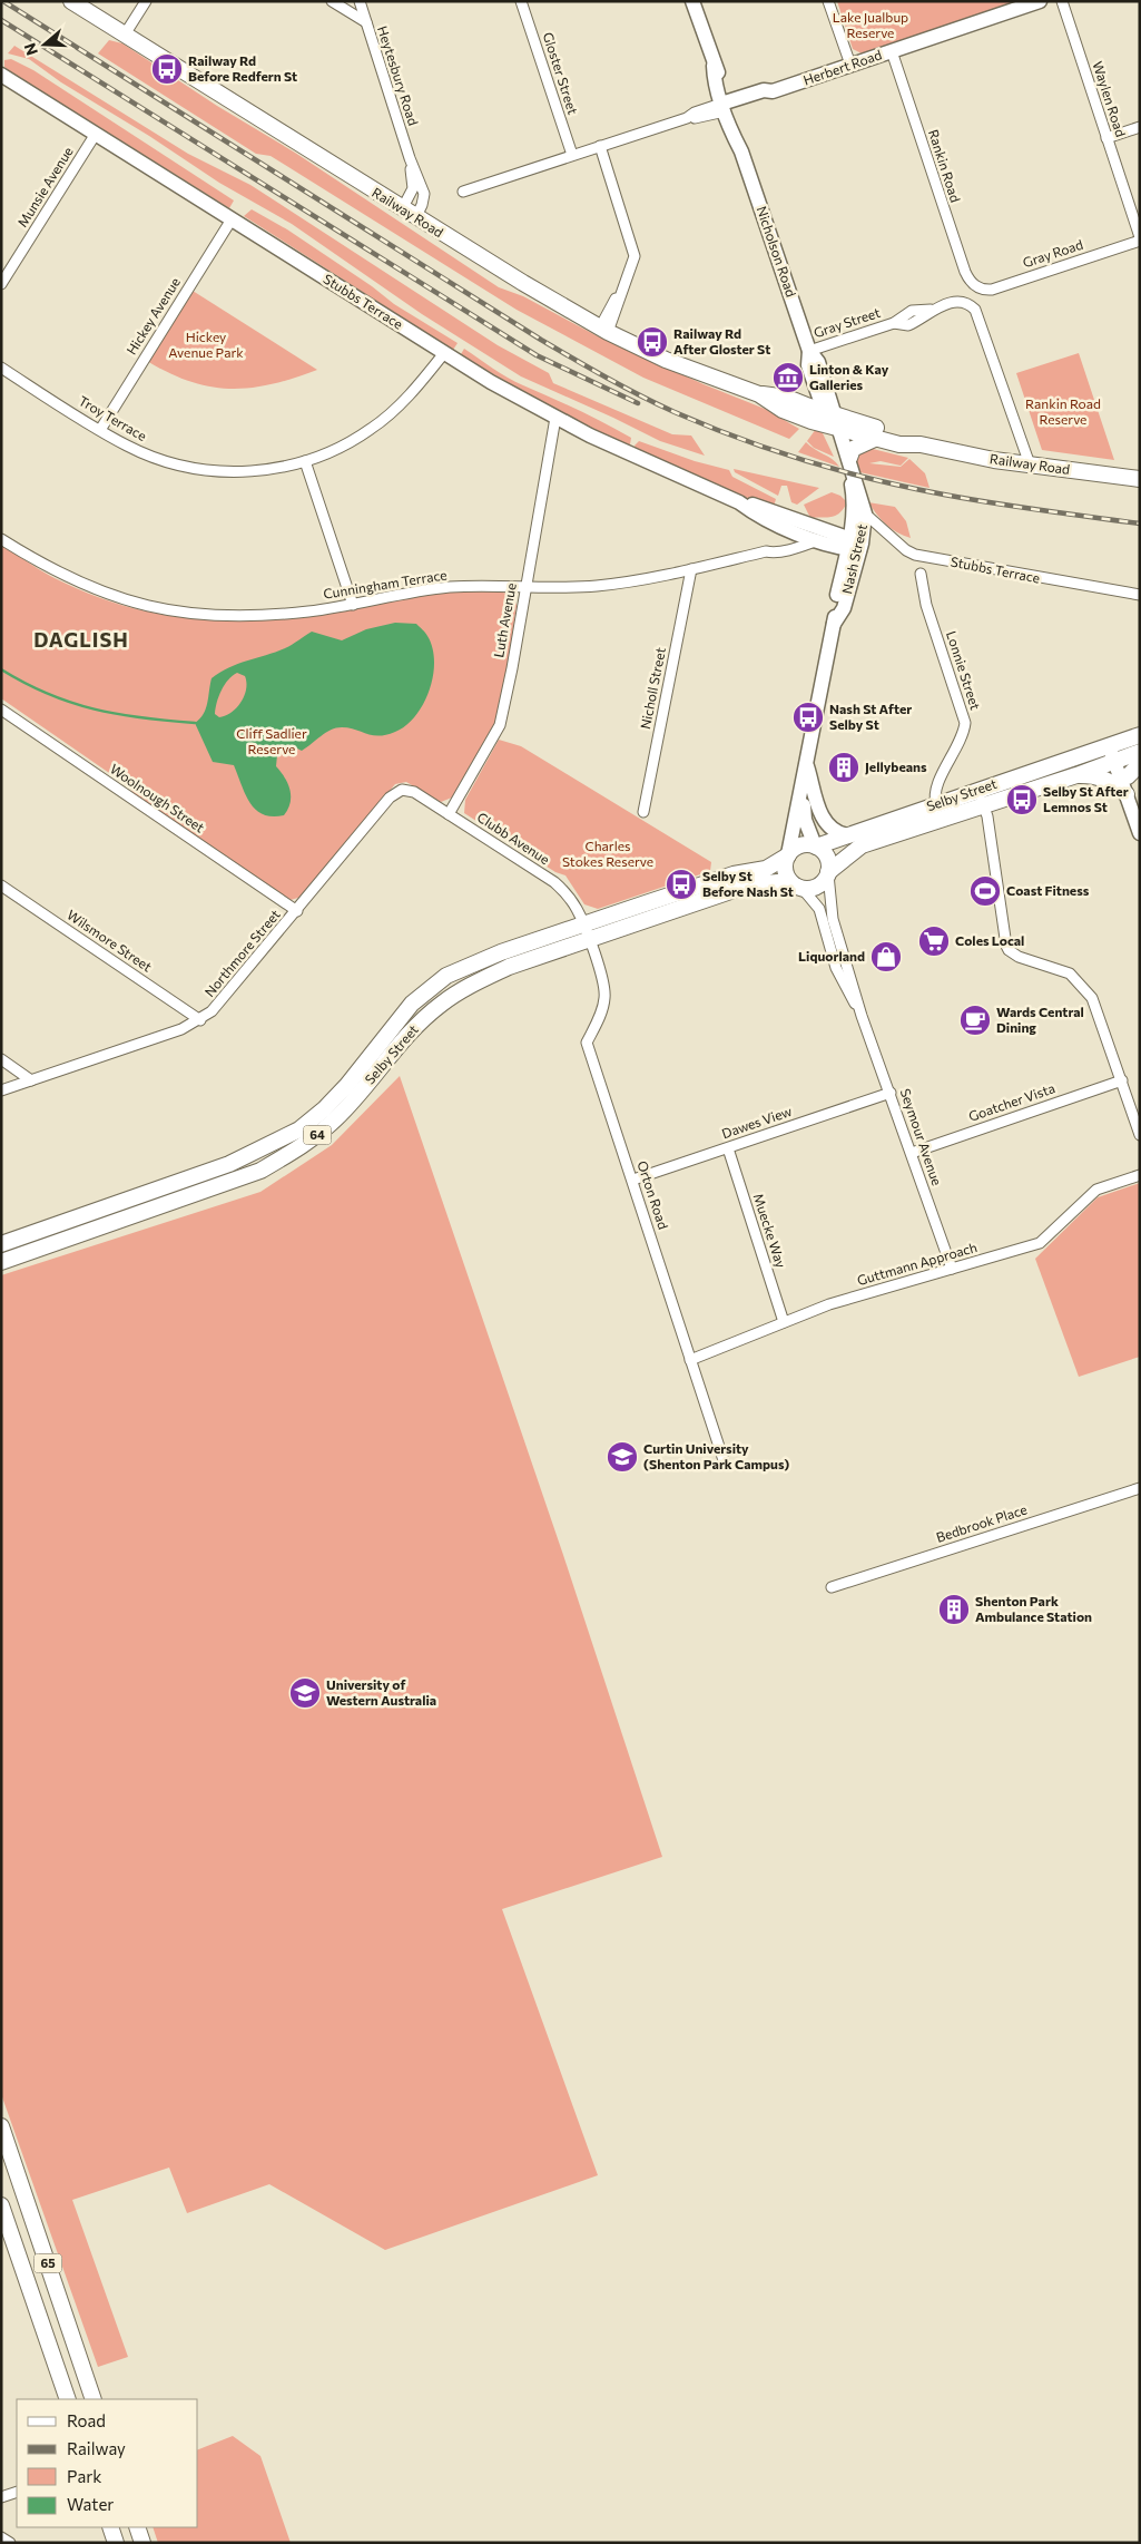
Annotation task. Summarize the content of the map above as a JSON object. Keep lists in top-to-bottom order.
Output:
{
  "streets": {
    "main road": [
      "Railway Road",
      "Selby Street",
      "64",
      "65"
    ],
    "street": [
      "Herbert Road",
      "Gloster Street",
      "Heytesbury Road",
      "Waylen Road",
      "Rankin Road",
      "Munsie Avenue",
      "Nicholson Road",
      "Gray Road",
      "Stubbs Terrace",
      "Hickey Avenue",
      "Gray Street",
      "Troy Terrace",
      "Nash Street",
      "Cunningham Terrace",
      "Luth Avenue",
      "Lonnie Street",
      "Nicholl Street",
      "Woolnough Street",
      "Clubb Avenue",
      "Wilsmore Street",
      "Northmore Street",
      "Goatcher Vista",
      "Dawes View",
      "Seymour Avenue",
      "Orton Road",
      "Muecke Way",
      "Guttmann Approach",
      "Bedbrook Place"
    ]
  },
  "crossings": [
    ["Herbert Road", "Gloster Street"],
    ["Herbert Road", "Rankin Road"],
    ["Herbert Road", "Nicholson Road"],
    ["Heytesbury Road", "Railway Road"],
    ["Waylen Road", "Gray Road"],
    ["Rankin Road", "Gray Road"],
    ["Munsie Avenue", "Stubbs Terrace"],
    ["Railway Road", "Nicholson Road"],
    ["Railway Road", "Gray Street"],
    ["Railway Road", "Nash Street"],
    ["Nicholson Road", "Gray Street"],
    ["Nicholson Road", "Nash Street"],
    ["Stubbs Terrace", "Hickey Avenue"],
    ["Stubbs Terrace", "Troy Terrace"],
    ["Stubbs Terrace", "Nash Street"],
    ["Stubbs Terrace", "Cunningham Terrace"],
    ["Stubbs Terrace", "Luth Avenue"],
    ["Hickey Avenue", "Troy Terrace"],
    ["Nash Street", "Selby Street"],
    ["Nash Street", "64"],
    ["Nash Street", "Seymour Avenue"],
    ["Cunningham Terrace", "Luth Avenue"],
    ["Cunningham Terrace", "Nicholl Street"],
    ["Luth Avenue", "Clubb Avenue"],
    ["Lonnie Street", "Selby Street"],
    ["Selby Street", "Clubb Avenue"],
    ["Selby Street", "64"],
    ["Selby Street", "Seymour Avenue"],
    ["Selby Street", "Orton Road"],
    ["Woolnough Street", "Northmore Street"],
    ["Clubb Avenue", "Northmore Street"],
    ["Clubb Avenue", "Orton Road"],
    ["Wilsmore Street", "Northmore Street"],
    ["Goatcher Vista", "Seymour Avenue"],
    ["Dawes View", "Seymour Avenue"],
    ["Dawes View", "Orton Road"],
    ["Dawes View", "Muecke Way"],
    ["64", "Seymour Avenue"],
    ["Seymour Avenue", "Guttmann Approach"],
    ["Orton Road", "Guttmann Approach"],
    ["Muecke Way", "Guttmann Approach"]
  ],
  "districts": ["DAGLISH"],
  "parks": [
    "Lake Jualbup Reserve",
    "Hickey Avenue Park",
    "Rankin Road Reserve",
    "Cliff Sadlier Reserve",
    "Charles Stokes Reserve"
  ],
  "places": {
    "bus stop": [
      "Railway Rd Before Redfern St",
      "Railway Rd After Gloster St",
      "Nash St After Selby St",
      "Selby St After Lemnos St",
      "Selby St Before Nash St"
    ],
    "museum": ["Linton & Kay Galleries"],
    "building": ["Jellybeans", "Shenton Park Ambulance Station"],
    "sports": ["Coast Fitness"],
    "supermarket": ["Coles Local"],
    "shop": ["Liquorland"],
    "cafe": ["Wards Central Dining"],
    "school or university": ["Curtin University (Shenton Park Campus)", "University of Western Australia"]
  },
  "legend": [
    "Road",
    "Railway",
    "Park",
    "Water"
  ],
  "north": "left"
}
